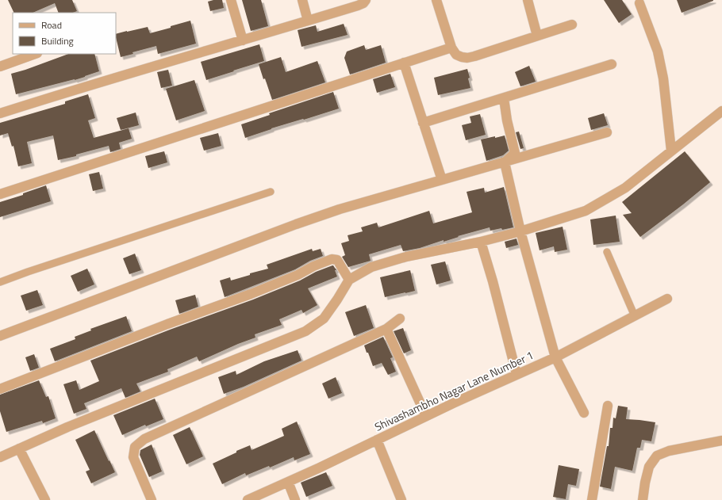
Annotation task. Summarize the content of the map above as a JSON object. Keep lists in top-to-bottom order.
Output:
{
  "streets": {
    "street": ["Shivashambho Nagar Lane Number 1"]
  },
  "legend": ["Road", "Building"]
}
